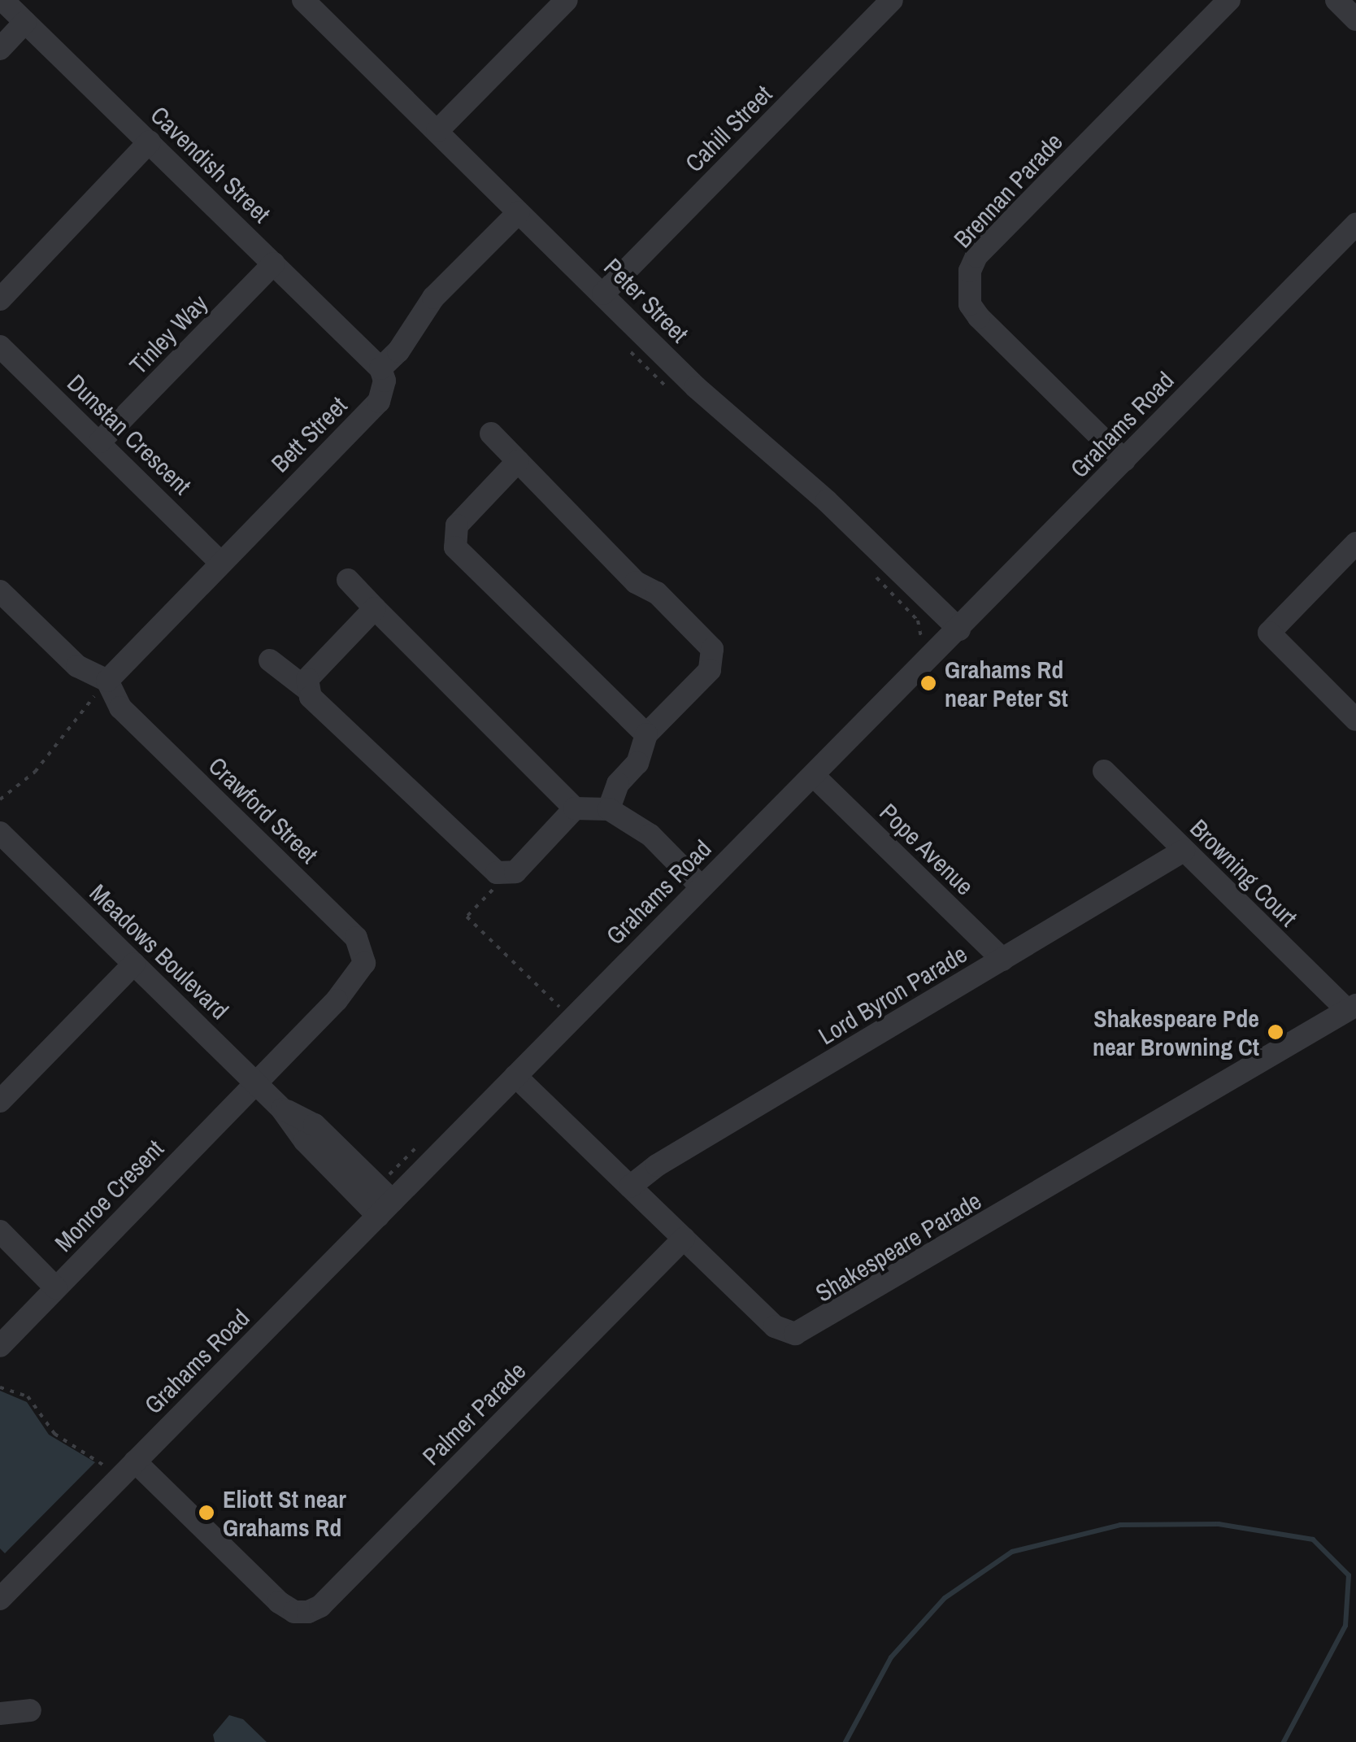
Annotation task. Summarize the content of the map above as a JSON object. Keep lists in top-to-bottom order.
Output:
{
  "streets": {
    "street": [
      "Cahill Street",
      "Cavendish Street",
      "Brennan Parade",
      "Peter Street",
      "Tinley Way",
      "Grahams Road",
      "Dunstan Crescent",
      "Bett Street",
      "Crawford Street",
      "Pope Avenue",
      "Browning Court",
      "Meadows Boulevard",
      "Lord Byron Parade",
      "Monroe Cresent",
      "Shakespeare Parade",
      "Palmer Parade"
    ]
  },
  "crossings": [
    ["Cahill Street", "Peter Street"],
    ["Cavendish Street", "Tinley Way"],
    ["Cavendish Street", "Bett Street"],
    ["Brennan Parade", "Grahams Road"],
    ["Peter Street", "Grahams Road"],
    ["Tinley Way", "Dunstan Crescent"],
    ["Grahams Road", "Pope Avenue"],
    ["Grahams Road", "Meadows Boulevard"],
    ["Grahams Road", "Shakespeare Parade"],
    ["Grahams Road", "Palmer Parade"],
    ["Dunstan Crescent", "Bett Street"],
    ["Bett Street", "Crawford Street"],
    ["Crawford Street", "Meadows Boulevard"],
    ["Crawford Street", "Monroe Cresent"],
    ["Pope Avenue", "Lord Byron Parade"],
    ["Browning Court", "Lord Byron Parade"],
    ["Browning Court", "Shakespeare Parade"],
    ["Meadows Boulevard", "Monroe Cresent"],
    ["Lord Byron Parade", "Shakespeare Parade"],
    ["Shakespeare Parade", "Palmer Parade"]
  ],
  "places": ["Grahams Rd near Peter St", "Shakespeare Pde near Browning Ct", "Eliott St near Grahams Rd"]
}
